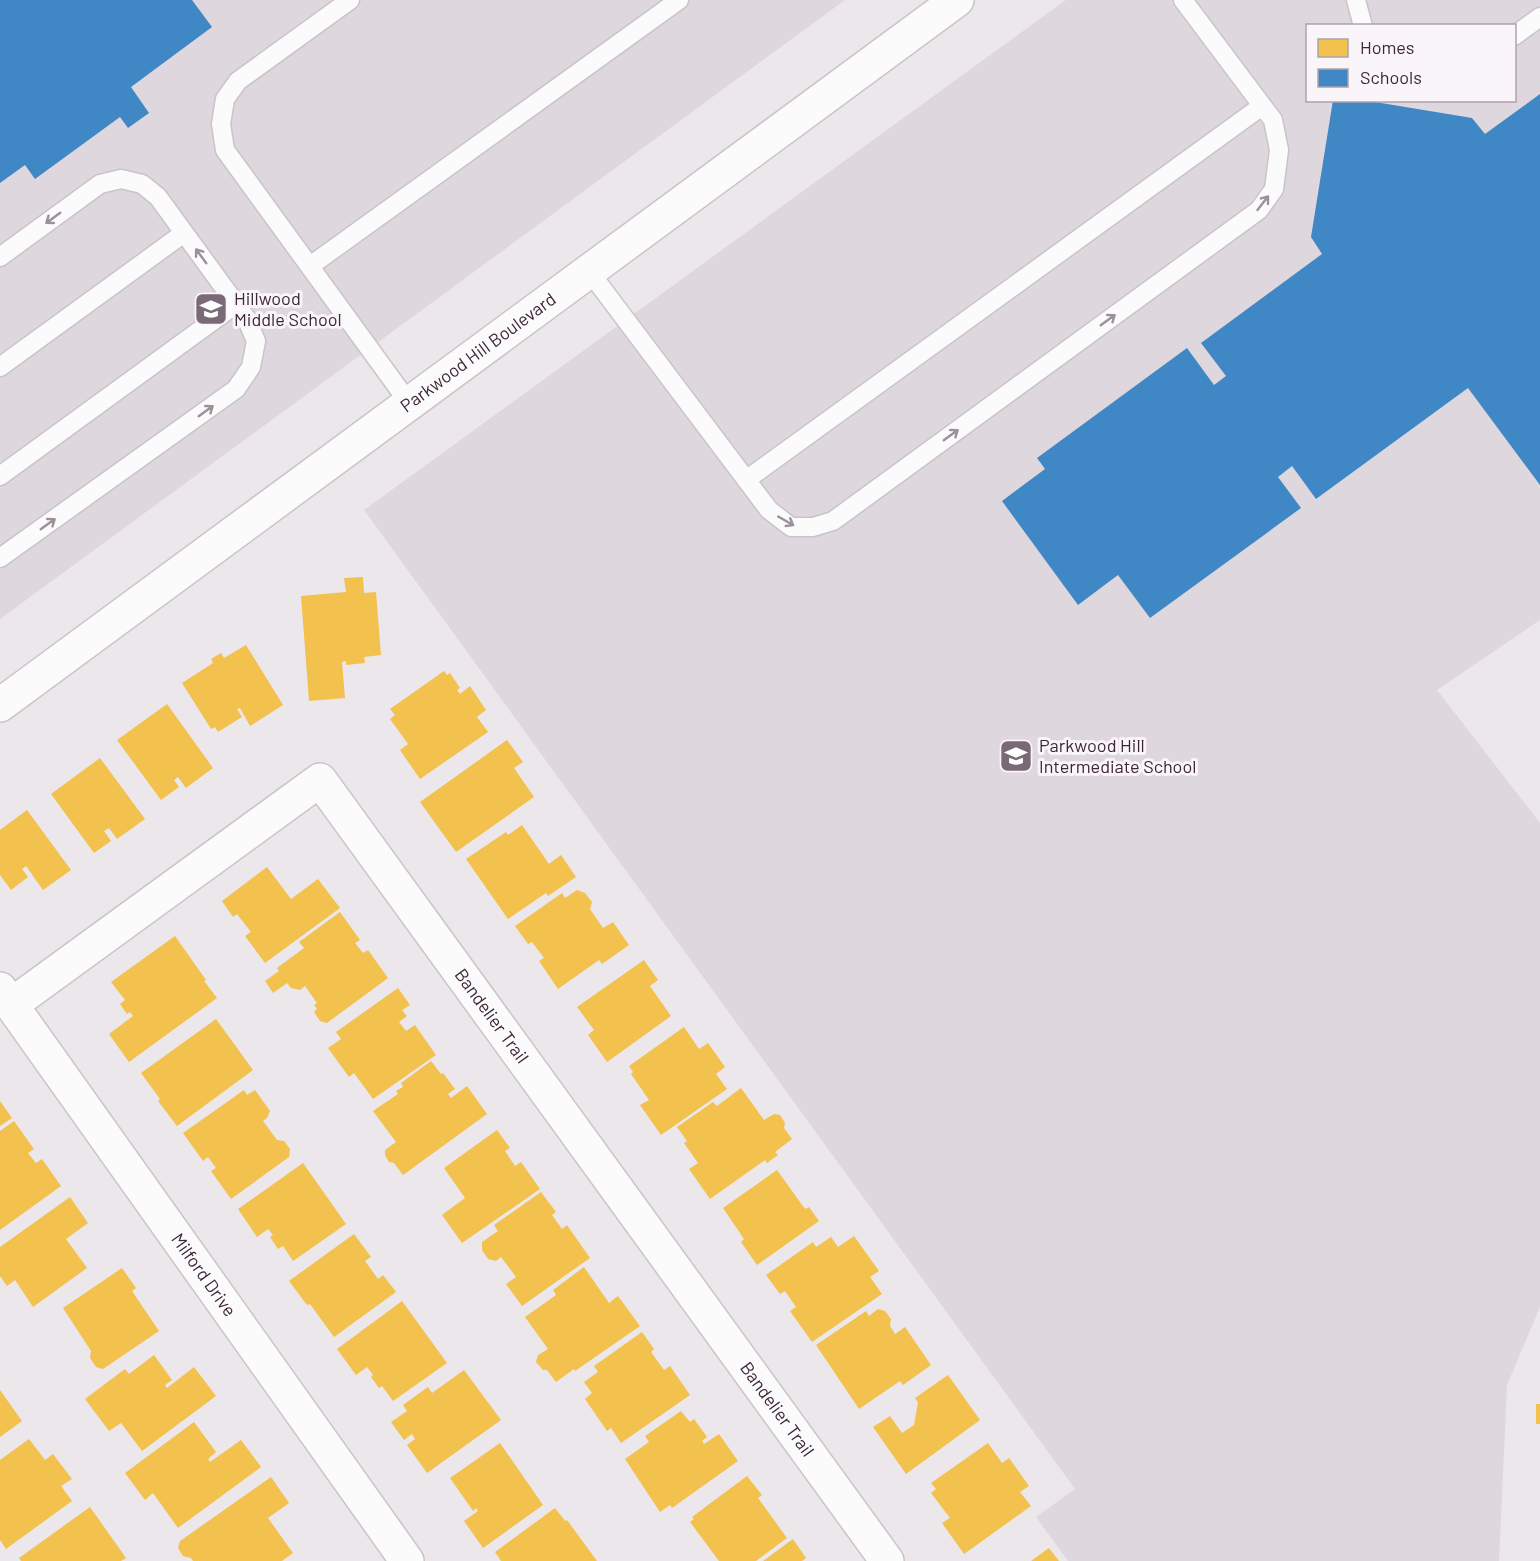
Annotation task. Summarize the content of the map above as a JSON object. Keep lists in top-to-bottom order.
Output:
{
  "streets": {
    "street": ["Parkwood Hill Boulevard", "Bandelier Trail", "Milford Drive"]
  },
  "crossings": [
    ["Bandelier Trail", "Milford Drive"]
  ],
  "places": {
    "school or university": ["Hillwood Middle School", "Parkwood Hill Intermediate School"]
  },
  "legend": ["Homes", "Schools"]
}
